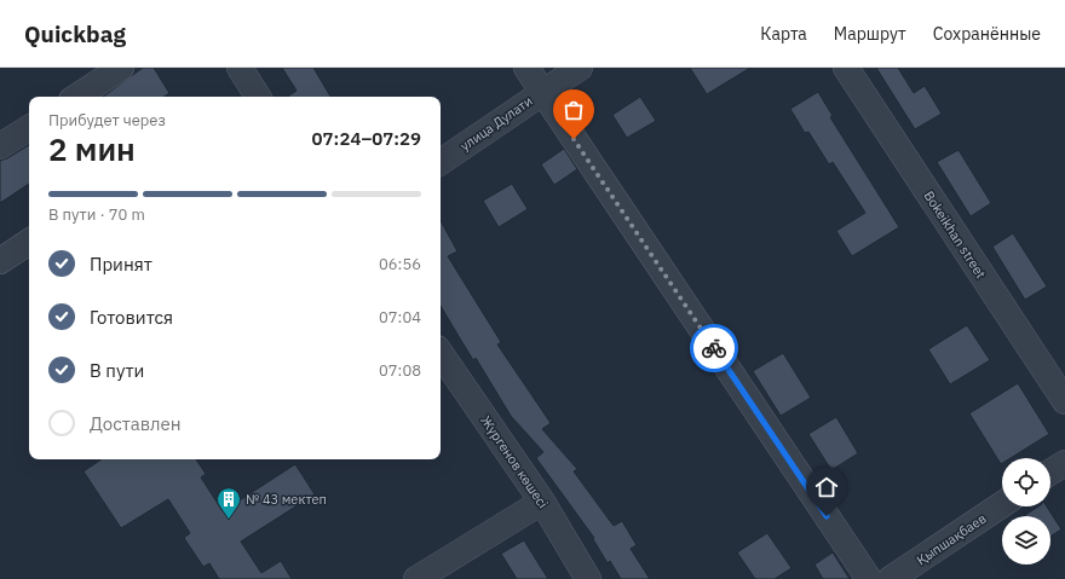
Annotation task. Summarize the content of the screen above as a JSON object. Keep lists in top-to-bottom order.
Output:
{
  "streets": {
    "street": [
      "улица Дулати",
      "Bokeikhan street",
      "Жүргенов көшесі",
      "Қыпшақбаев"
    ]
  },
  "places": {
    "building": ["№ 43 мектеп"]
  },
  "page": {
    "header": "Quickbag",
    "nav": ["Карта", "Маршрут", "Сохранённые"],
    "heading": ["2 мин", "Прибудет через", "07:24–07:29"],
    "bar": "В пути · 70 m",
    "list": [
      ["Принят", "06:56"],
      ["Готовится", "07:04"],
      ["В пути", "07:08"],
      "Доставлен"
    ]
  }
}
